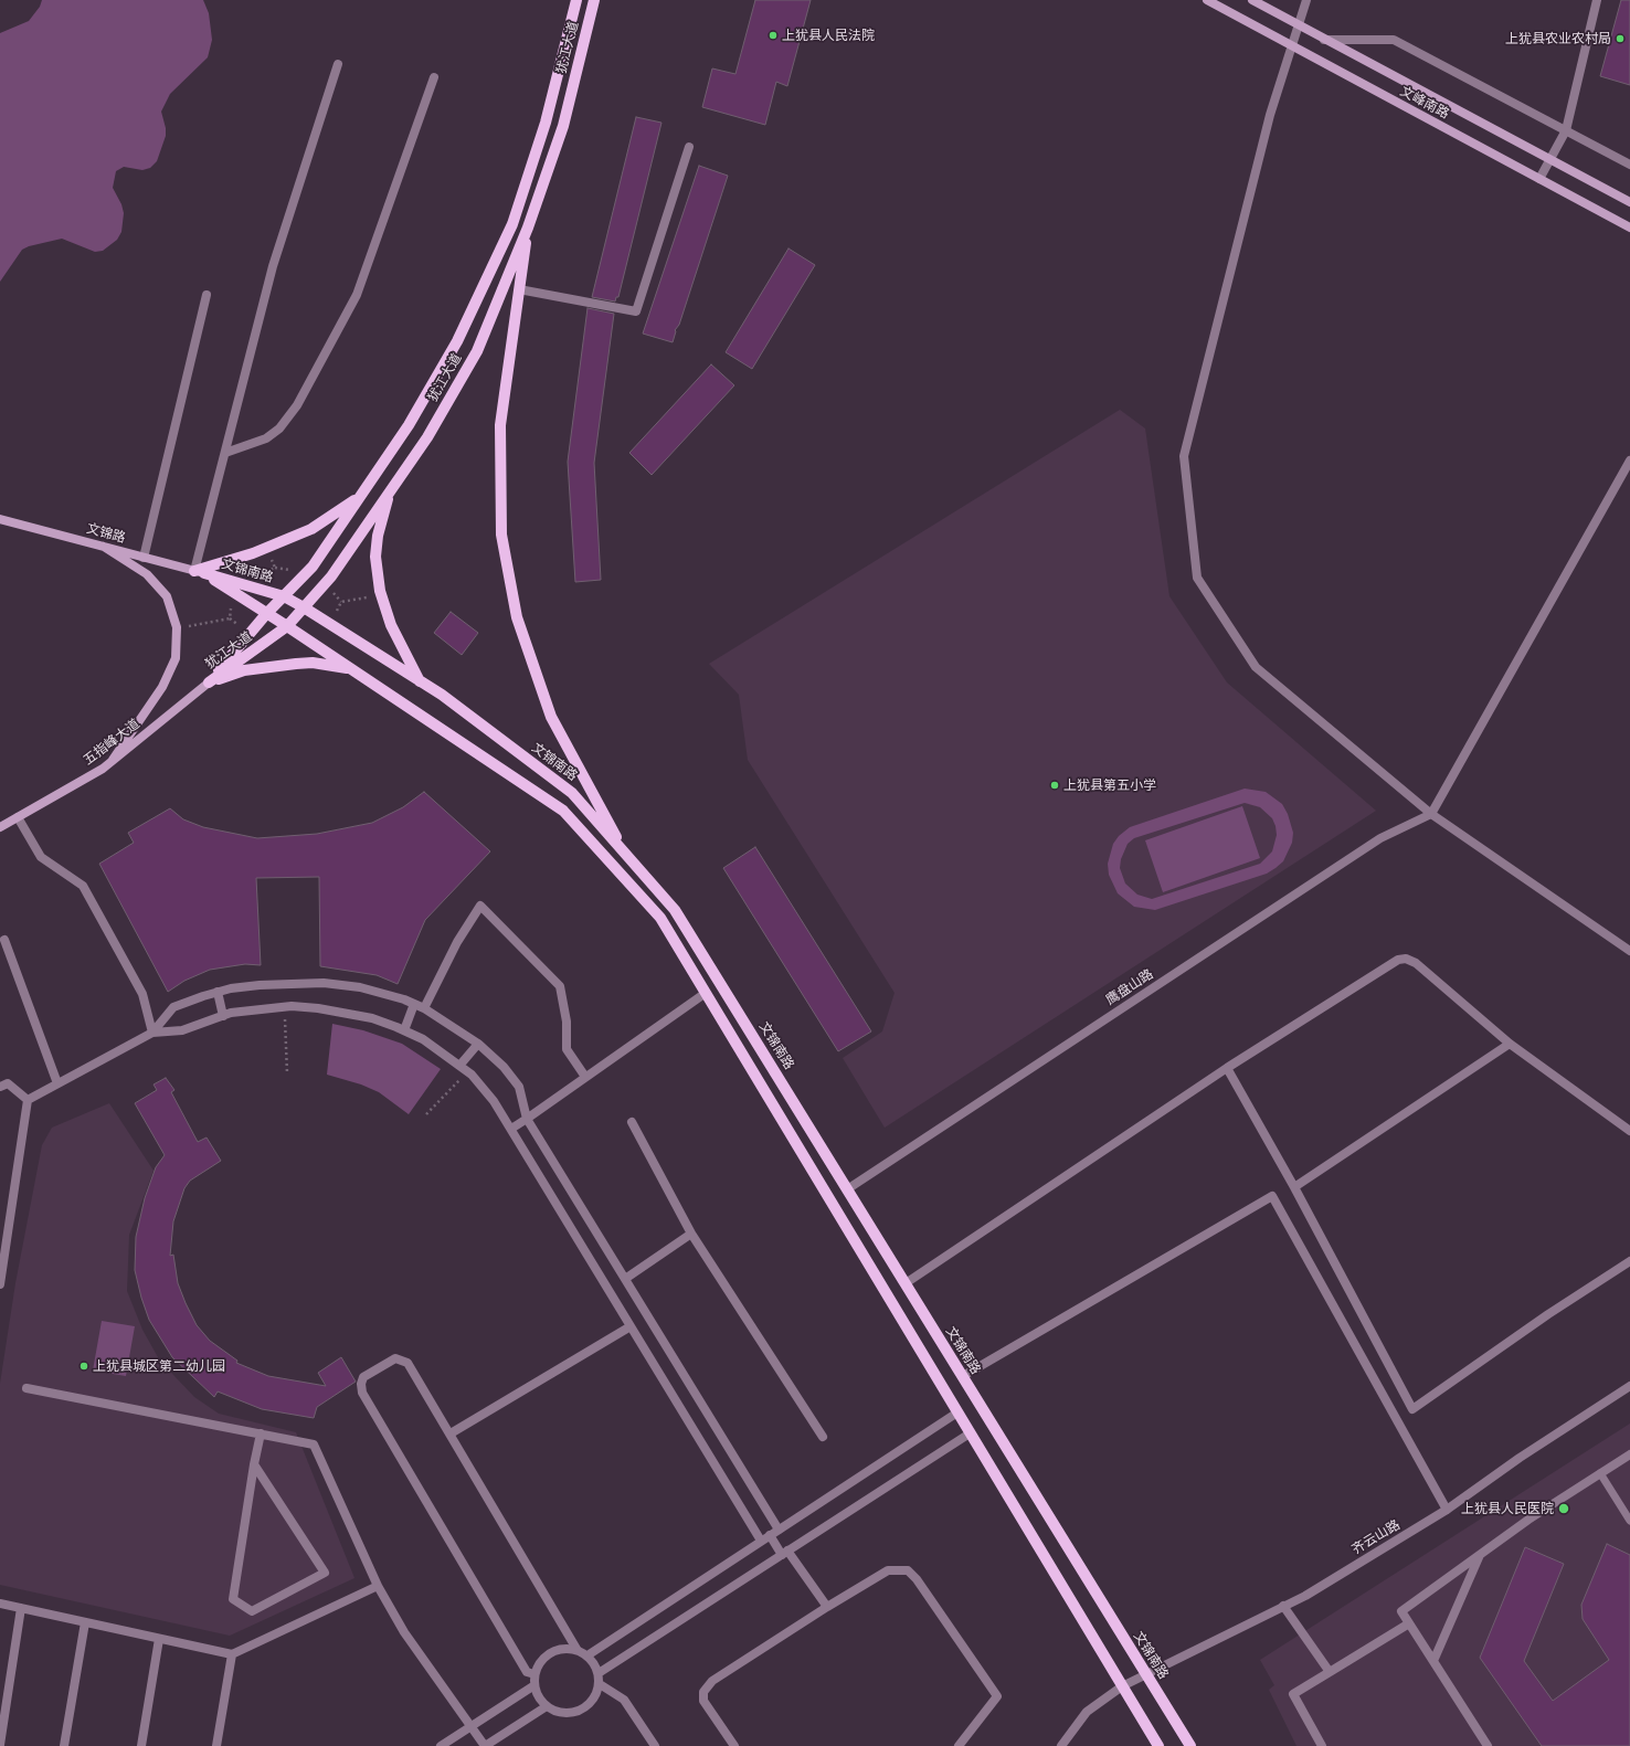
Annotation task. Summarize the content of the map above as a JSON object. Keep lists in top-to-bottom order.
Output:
{
  "streets": {
    "main road": [
      "犹江大道",
      "文峰南路",
      "文锦路",
      "文锦南路",
      "五指峰大道"
    ],
    "street": ["鹰盘山路", "齐云山路"]
  },
  "crossings": [
    ["犹江大道", "文锦南路"],
    ["犹江大道", "五指峰大道"],
    ["文锦路", "文锦南路"],
    ["文锦南路", "鹰盘山路"],
    ["文锦南路", "齐云山路"]
  ],
  "places": [
    "上犹县人民法院",
    "上犹县农业农村局",
    "上犹县第五小学",
    "上犹县城区第二幼儿园",
    "上犹县人民医院"
  ]
}
